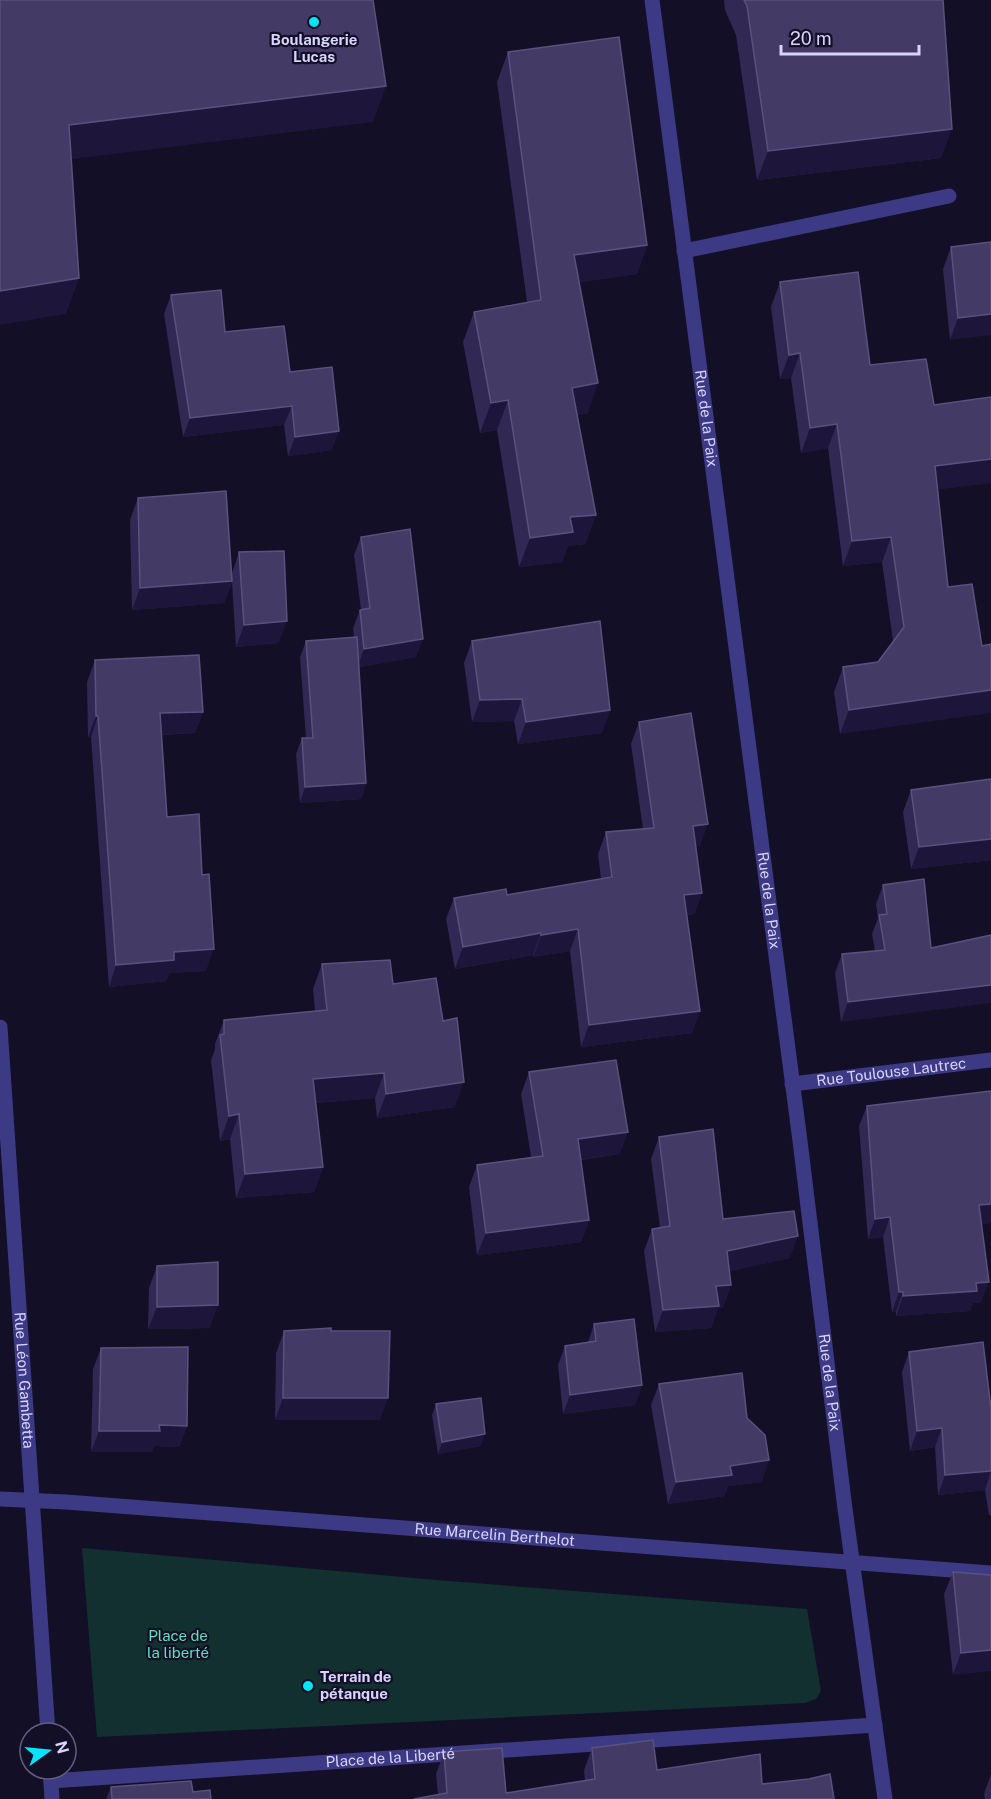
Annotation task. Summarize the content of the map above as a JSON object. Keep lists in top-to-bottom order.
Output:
{
  "streets": {
    "street": [
      "Rue de la Paix",
      "Rue Toulouse Lautrec",
      "Rue Léon Gambetta",
      "Rue Marcelin Berthelot",
      "Place de la Liberté"
    ]
  },
  "crossings": [
    ["Rue de la Paix", "Rue Toulouse Lautrec"],
    ["Rue de la Paix", "Rue Marcelin Berthelot"],
    ["Rue de la Paix", "Place de la Liberté"],
    ["Rue Léon Gambetta", "Rue Marcelin Berthelot"]
  ],
  "parks": ["Place de la liberté"],
  "places": ["Boulangerie Lucas", "Terrain de pétanque"],
  "scale_bar": "20 m",
  "north": "right"
}
